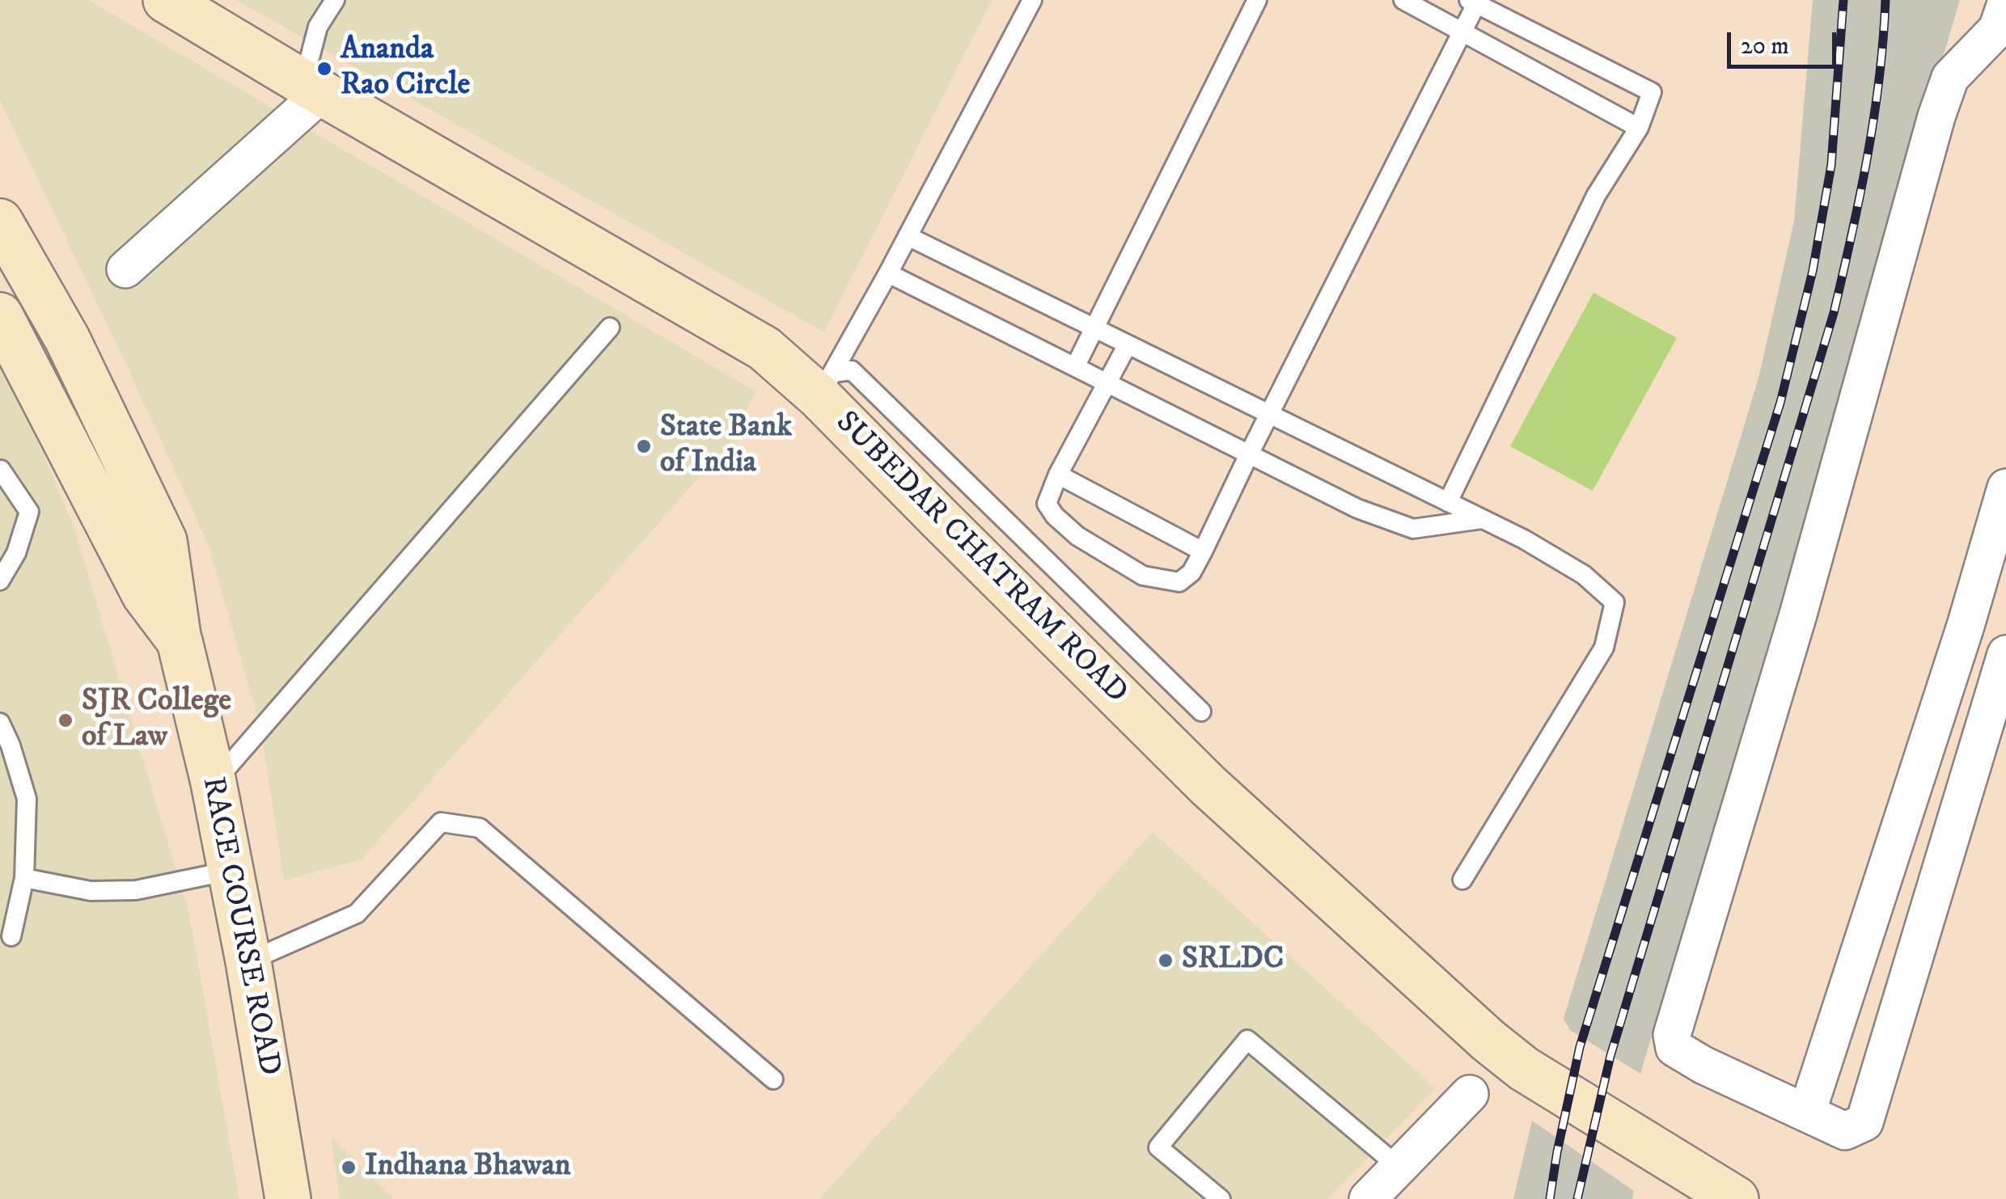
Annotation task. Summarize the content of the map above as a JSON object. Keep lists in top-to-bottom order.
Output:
{
  "streets": {
    "main road": ["SUBEDAR CHATRAM ROAD", "RACE COURSE ROAD"]
  },
  "places": [
    "Ananda Rao Circle",
    "State Bank of India",
    "SJR College of Law",
    "SRLDC",
    "Indhana Bhawan"
  ],
  "scale_bar": "20 m"
}
